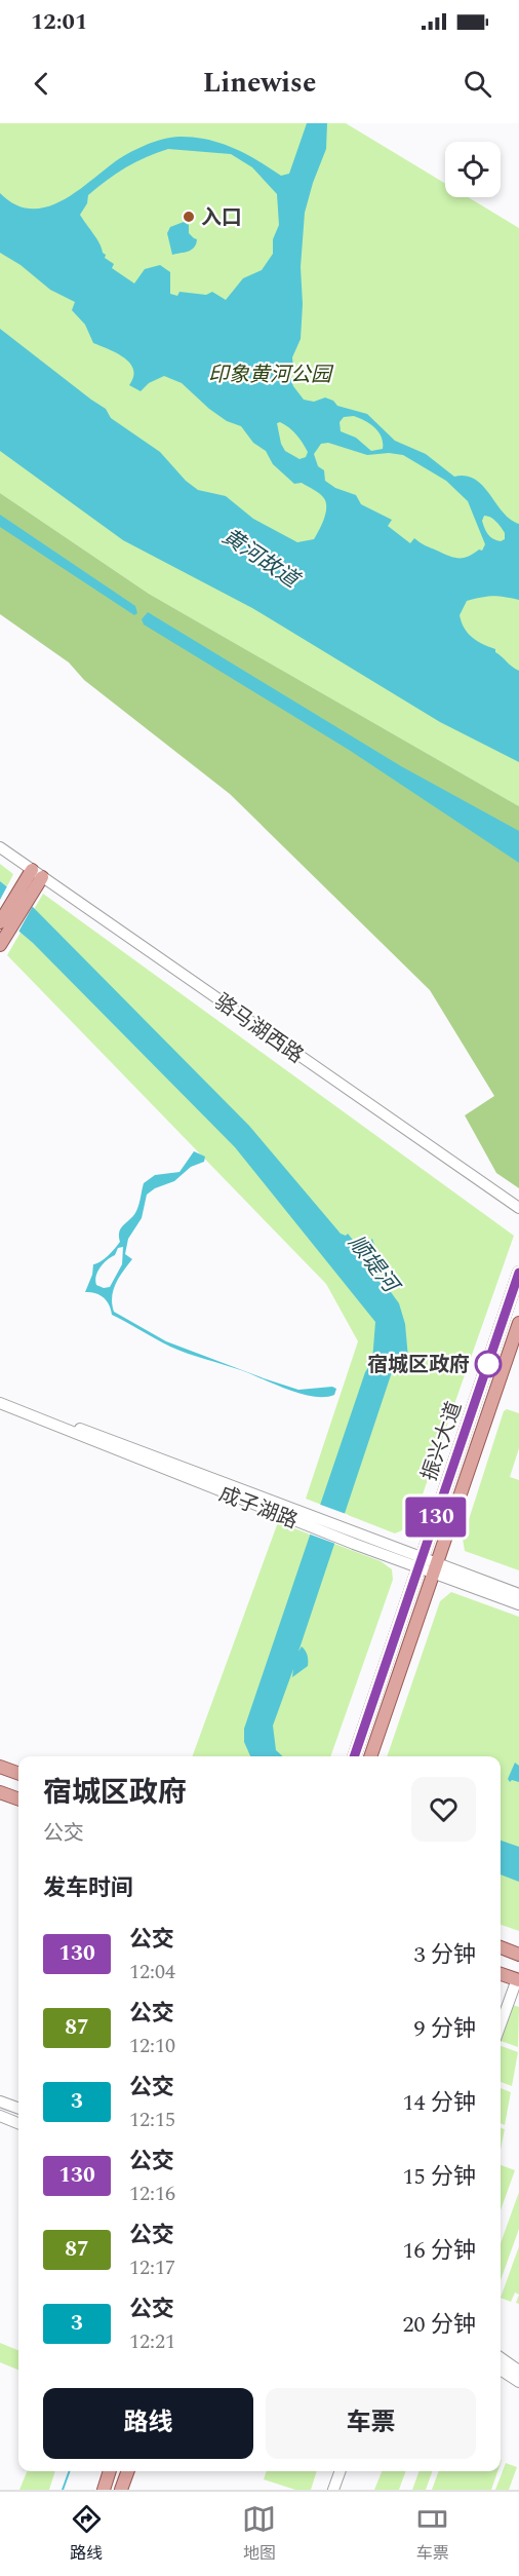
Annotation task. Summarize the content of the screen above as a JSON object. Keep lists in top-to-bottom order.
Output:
{
  "streets": {
    "main road": ["振兴大道"],
    "street": ["骆马湖西路", "成子湖路"]
  },
  "crossings": [
    ["振兴大道", "成子湖路"]
  ],
  "water": ["黄河故道", "顺堤河"],
  "parks": ["印象黄河公园"],
  "places": ["入口", "宿城区政府"],
  "lines": ["bus line 130"],
  "page": {
    "status": "12:01",
    "header": "Linewise",
    "on_map": "130",
    "heading": [
      ["宿城区政府", "公交"],
      "发车时间"
    ],
    "list": [
      {
        "mark": "130",
        "name": "公交",
        "note": "12:04",
        "value": "3 分钟"
      },
      {
        "mark": "87",
        "name": "公交",
        "note": "12:10",
        "value": "9 分钟"
      },
      {
        "mark": "3",
        "name": "公交",
        "note": "12:15",
        "value": "14 分钟"
      },
      {
        "mark": "130",
        "name": "公交",
        "note": "12:16",
        "value": "15 分钟"
      },
      {
        "mark": "87",
        "name": "公交",
        "note": "12:17",
        "value": "16 分钟"
      },
      {
        "mark": "3",
        "name": "公交",
        "note": "12:21",
        "value": "20 分钟"
      }
    ],
    "buttons": ["路线", "车票"],
    "tabs": ["路线", "地图", "车票"]
  }
}
